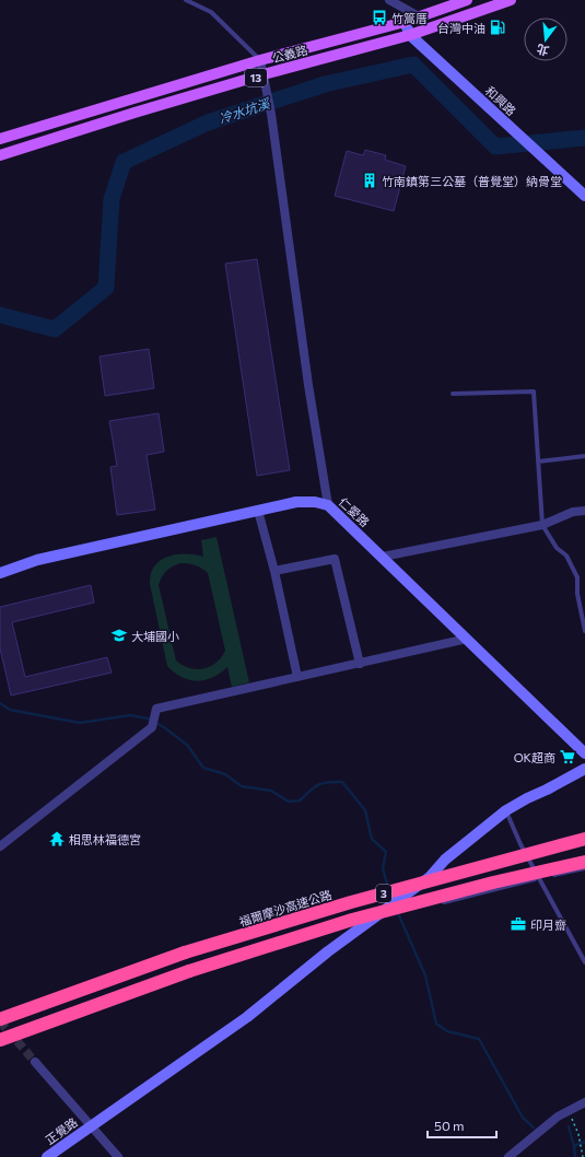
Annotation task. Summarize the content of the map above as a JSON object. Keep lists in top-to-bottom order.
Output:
{
  "streets": {
    "highway": ["3", "福爾摩沙高速公路"],
    "main road": ["公義路", "13"],
    "street": ["和興路", "仁愛路", "正覺路"]
  },
  "crossings": [
    ["公義路", "和興路"]
  ],
  "water": ["冷水坑溪"],
  "places": {
    "bus stop": ["竹篙厝"],
    "fuel station": ["台灣中油"],
    "building": ["竹南鎮第三公墓（普覺堂）納骨堂"],
    "school or university": ["大埔國小"],
    "supermarket": ["OK超商"],
    "temple": ["相思林福德宮"],
    "office": ["印月齋"]
  },
  "scale_bar": "50 m",
  "north": "bottom"
}
